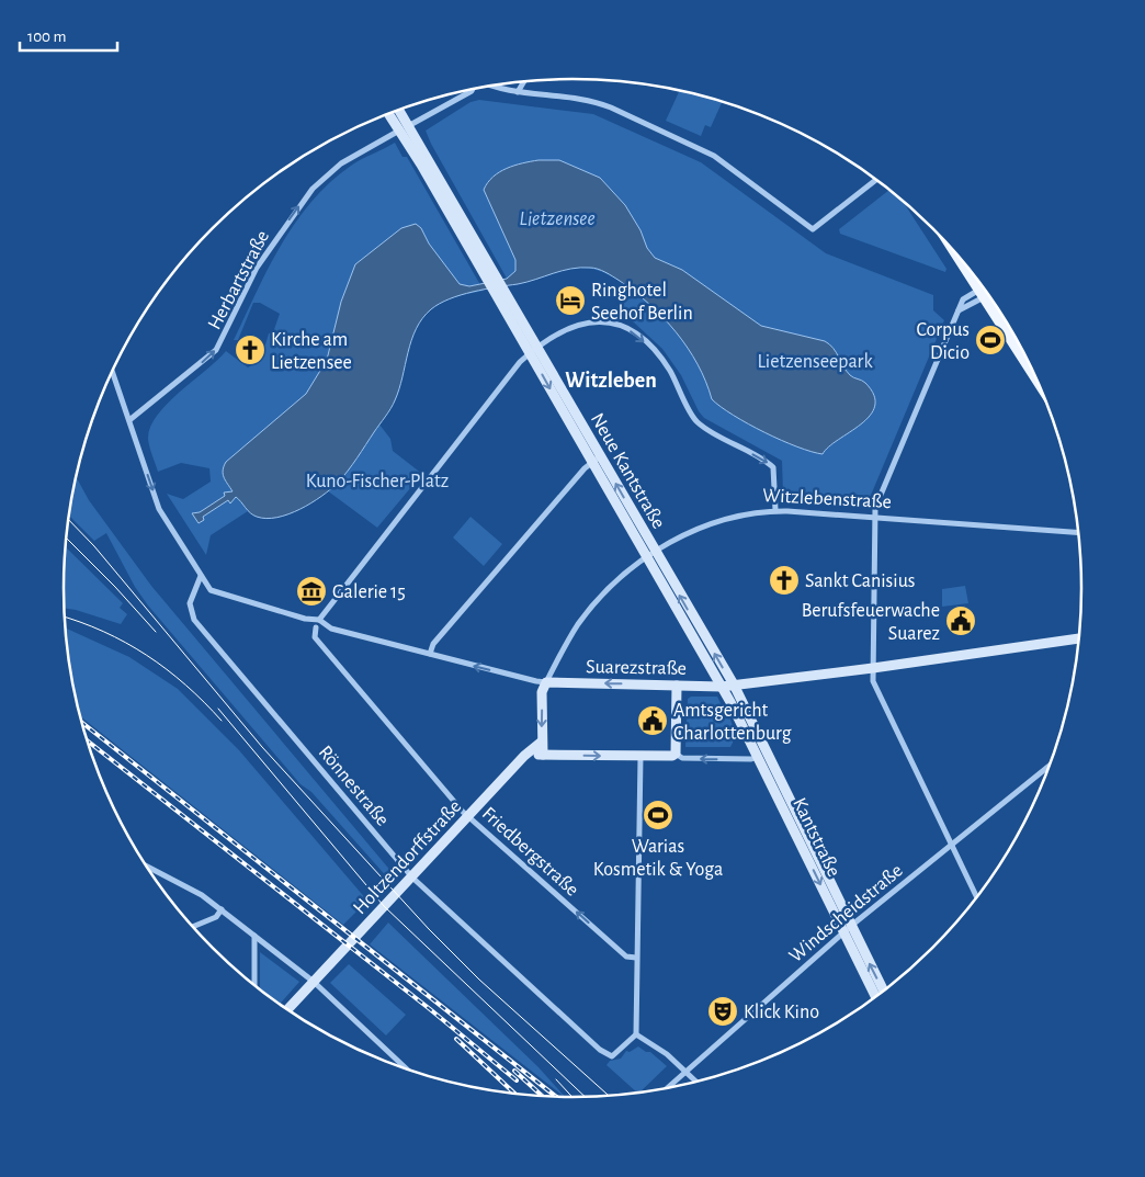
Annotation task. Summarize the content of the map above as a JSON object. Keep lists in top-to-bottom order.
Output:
{
  "streets": {
    "main road": [
      "Neue Kantstraße",
      "Witzlebenstraße",
      "Suarezstraße",
      "Kantstraße",
      "Holtzendorffstraße"
    ],
    "street": [
      "Herbartstraße",
      "Rönnestraße",
      "Friedbergstraße",
      "Windscheidstraße"
    ]
  },
  "crossings": [
    ["Herbartstraße", "Neue Kantstraße"],
    ["Neue Kantstraße", "Witzlebenstraße"],
    ["Neue Kantstraße", "Suarezstraße"],
    ["Neue Kantstraße", "Kantstraße"],
    ["Witzlebenstraße", "Suarezstraße"],
    ["Witzlebenstraße", "Holtzendorffstraße"],
    ["Suarezstraße", "Rönnestraße"],
    ["Suarezstraße", "Kantstraße"],
    ["Rönnestraße", "Holtzendorffstraße"],
    ["Kantstraße", "Windscheidstraße"],
    ["Friedbergstraße", "Holtzendorffstraße"]
  ],
  "one_way": ["Herbartstraße", "Friedbergstraße"],
  "districts": ["Witzleben"],
  "water": ["Lietzensee"],
  "parks": ["Lietzenseepark", "Kuno-Fischer-Platz"],
  "places": {
    "hotel": ["Ringhotel Seehof Berlin"],
    "sports": ["Corpus Dicio", "Warias Kosmetik & Yoga"],
    "church": ["Kirche am Lietzensee", "Sankt Canisius"],
    "museum": ["Galerie 15"],
    "public building": ["Berufsfeuerwache Suarez", "Amtsgericht Charlottenburg"],
    "theatre": ["Klick Kino"]
  },
  "scale_bar": "100 m"
}
